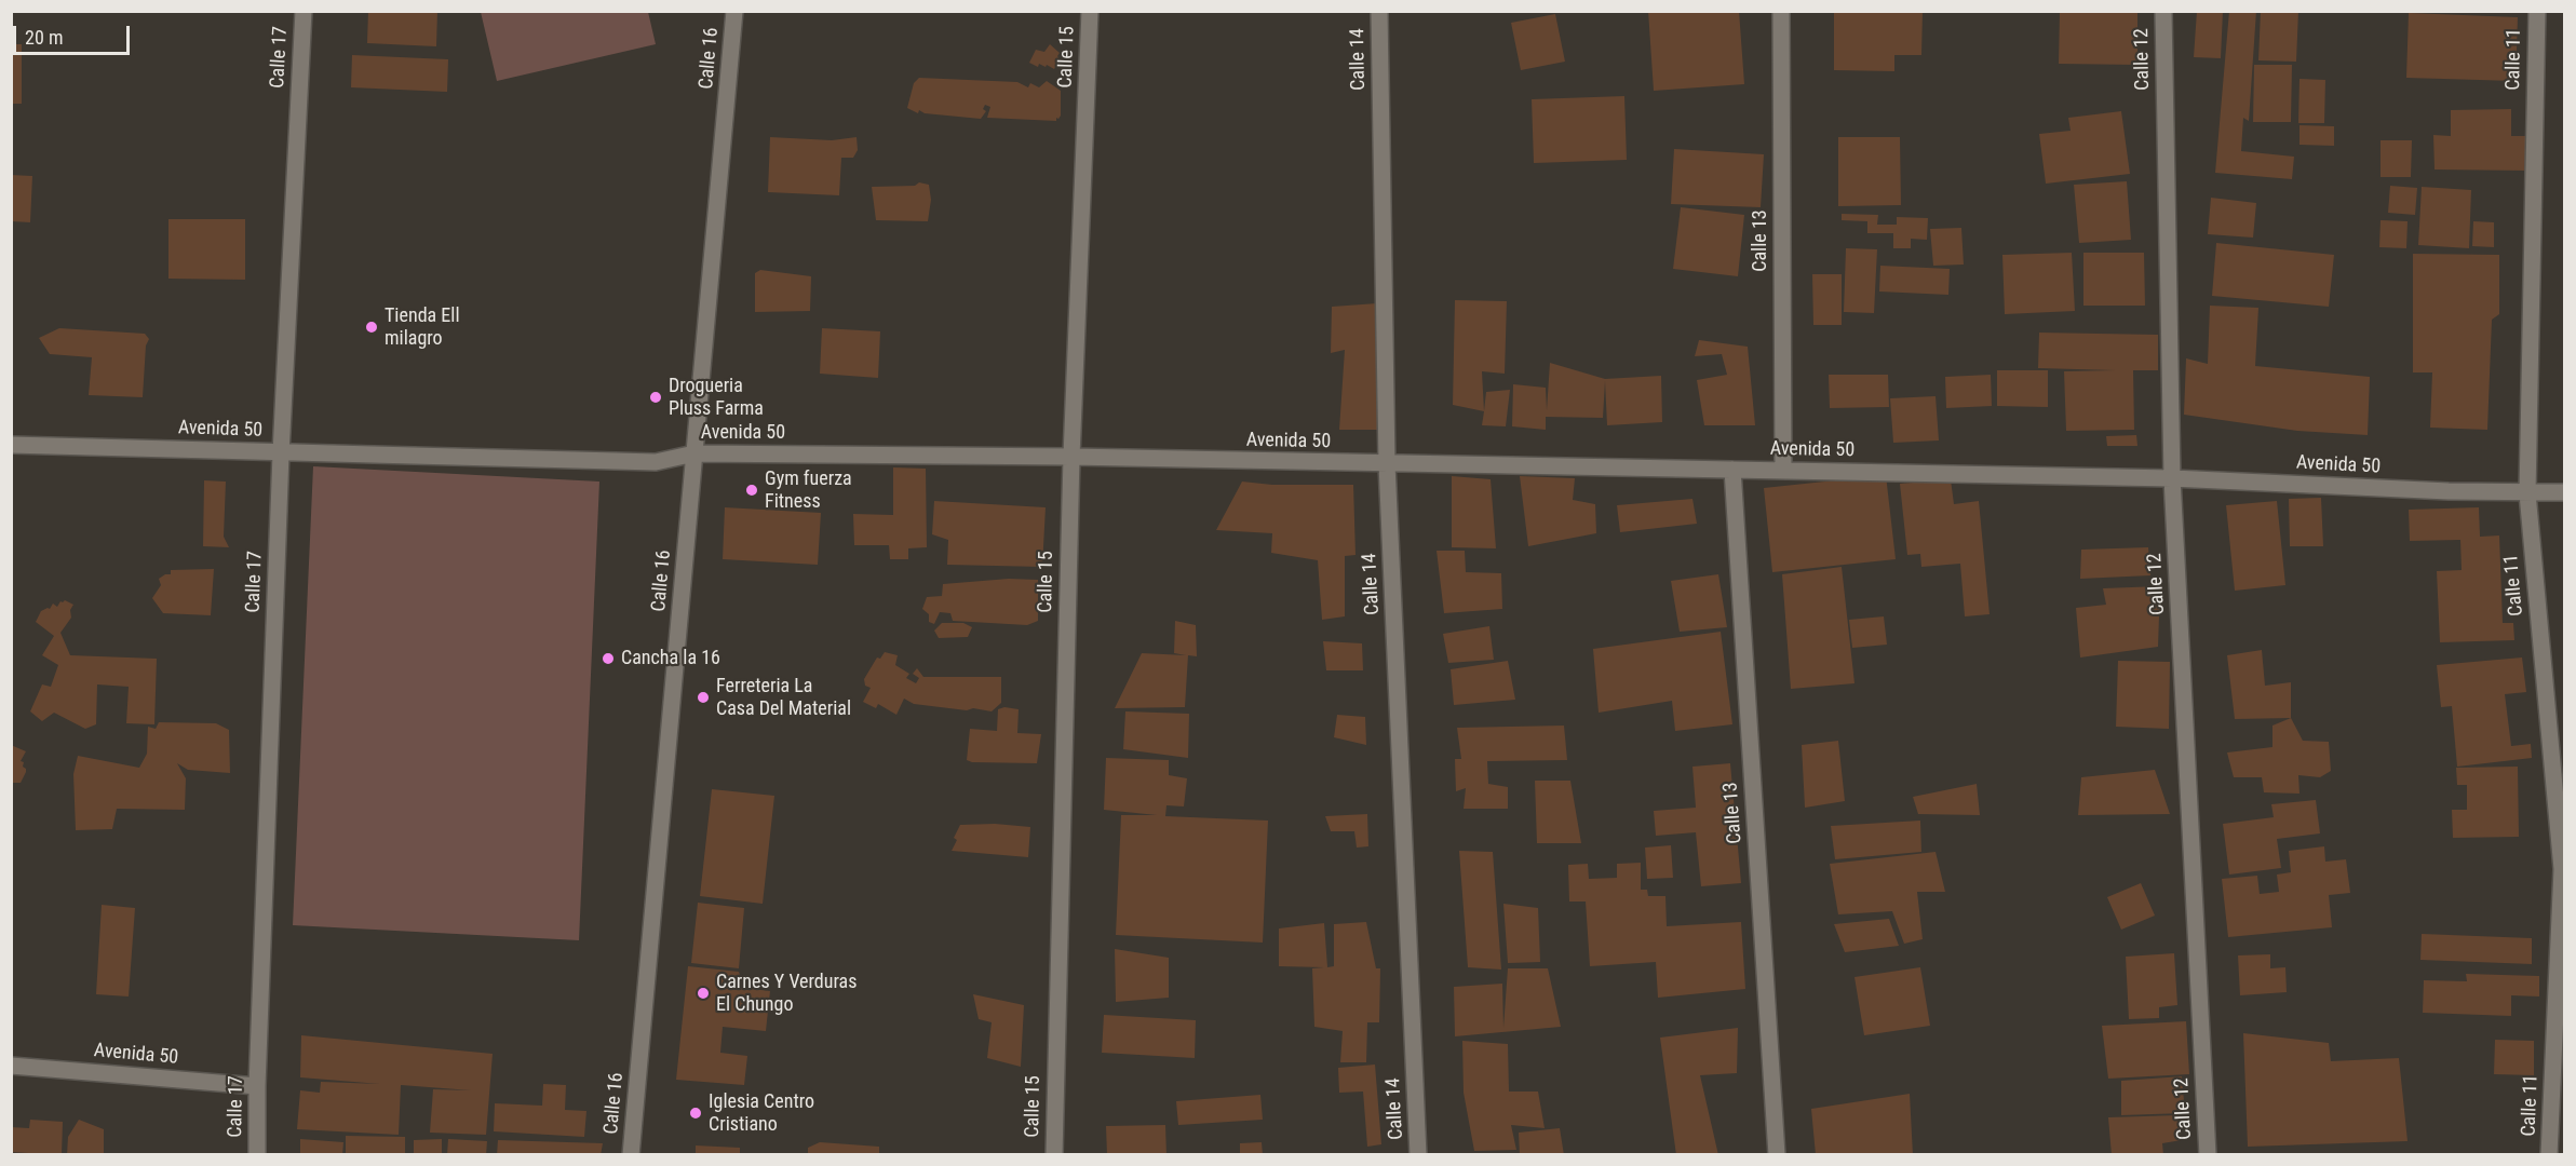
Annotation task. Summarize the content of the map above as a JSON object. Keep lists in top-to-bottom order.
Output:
{
  "streets": {
    "street": [
      "Calle 17",
      "Calle 15",
      "Calle 16",
      "Calle 14",
      "Calle 12",
      "Calle 11",
      "Calle 13",
      "Avenida 50"
    ]
  },
  "crossings": [
    ["Calle 17", "Avenida 50"],
    ["Calle 15", "Avenida 50"],
    ["Calle 16", "Avenida 50"],
    ["Calle 14", "Avenida 50"],
    ["Calle 12", "Avenida 50"],
    ["Calle 11", "Avenida 50"],
    ["Calle 13", "Avenida 50"]
  ],
  "places": [
    "Tienda Ell milagro",
    "Drogueria Pluss Farma",
    "Gym fuerza Fitness",
    "Cancha la 16",
    "Ferreteria La Casa Del Material",
    "Carnes Y Verduras El Chungo",
    "Iglesia Centro Cristiano"
  ],
  "scale_bar": "20 m"
}
